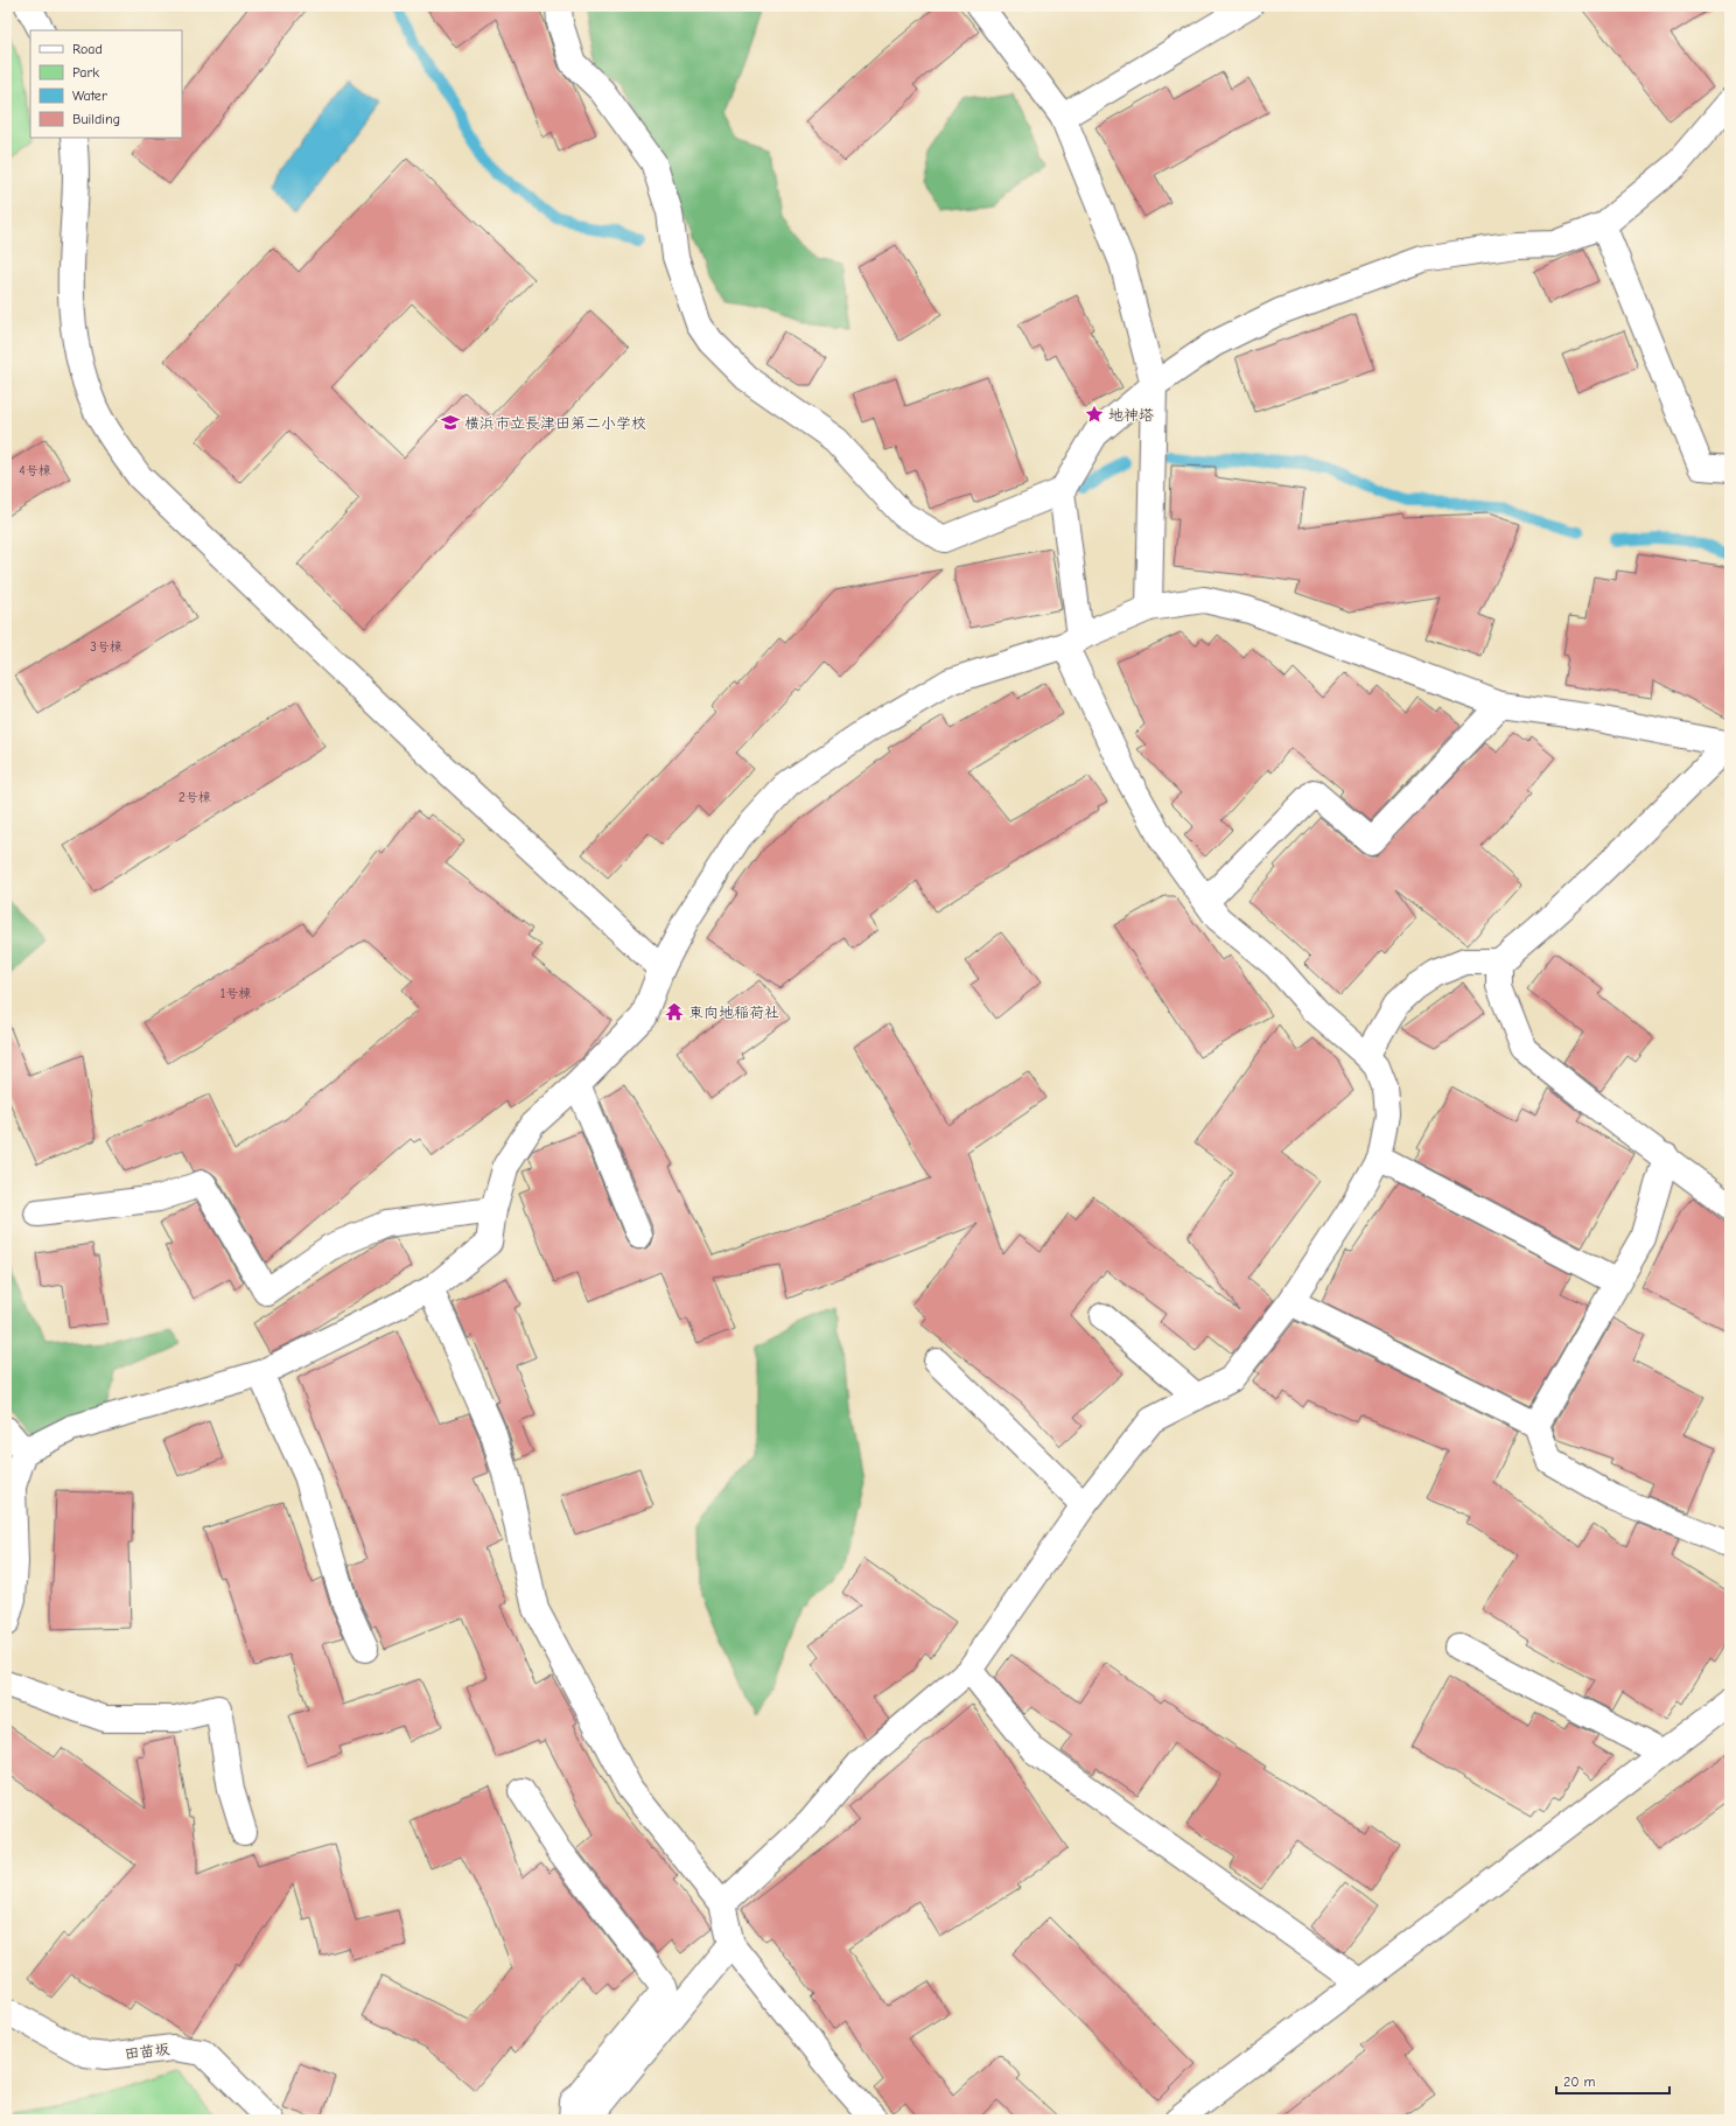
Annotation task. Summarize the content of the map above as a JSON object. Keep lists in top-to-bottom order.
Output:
{
  "streets": {
    "street": ["田苗坂"]
  },
  "places": {
    "place": ["地神塔"],
    "school or university": ["横浜市立長津田第二小学校"],
    "temple": ["東向地稲荷社"]
  },
  "house_numbers": [
    "4号棟",
    "3号棟",
    "2号棟",
    "1号棟"
  ],
  "legend": [
    "Road",
    "Park",
    "Water",
    "Building"
  ],
  "scale_bar": "20 m"
}
